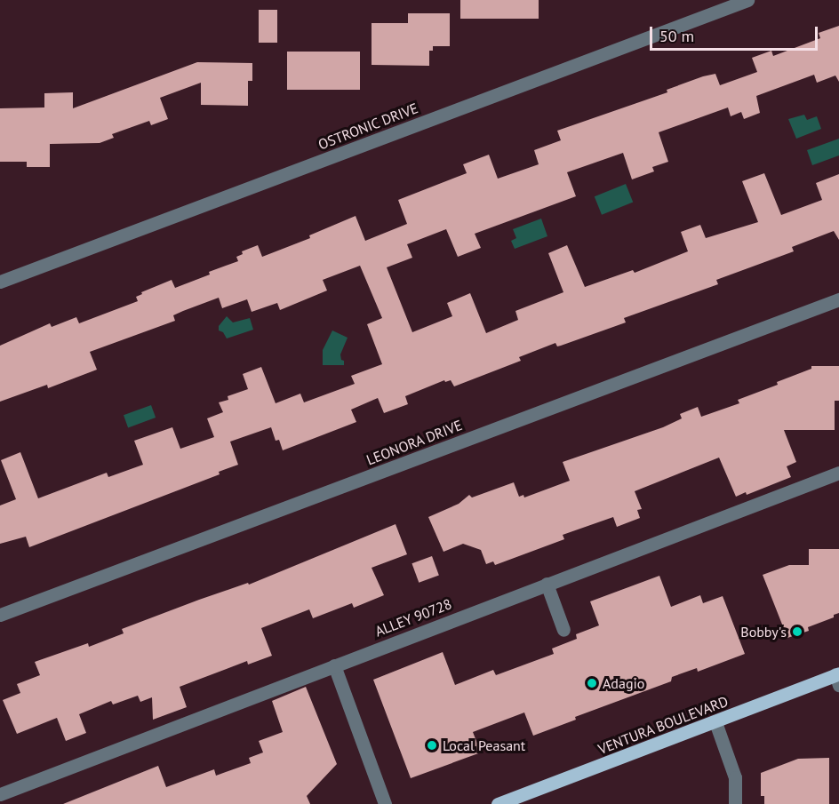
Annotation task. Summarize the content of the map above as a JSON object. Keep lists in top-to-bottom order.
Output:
{
  "streets": {
    "main road": ["VENTURA BOULEVARD"],
    "street": ["OSTRONIC DRIVE", "LEONORA DRIVE", "ALLEY 90728"]
  },
  "places": ["Bobby's", "Adagio", "Local Peasant"],
  "scale_bar": "50 m"
}
